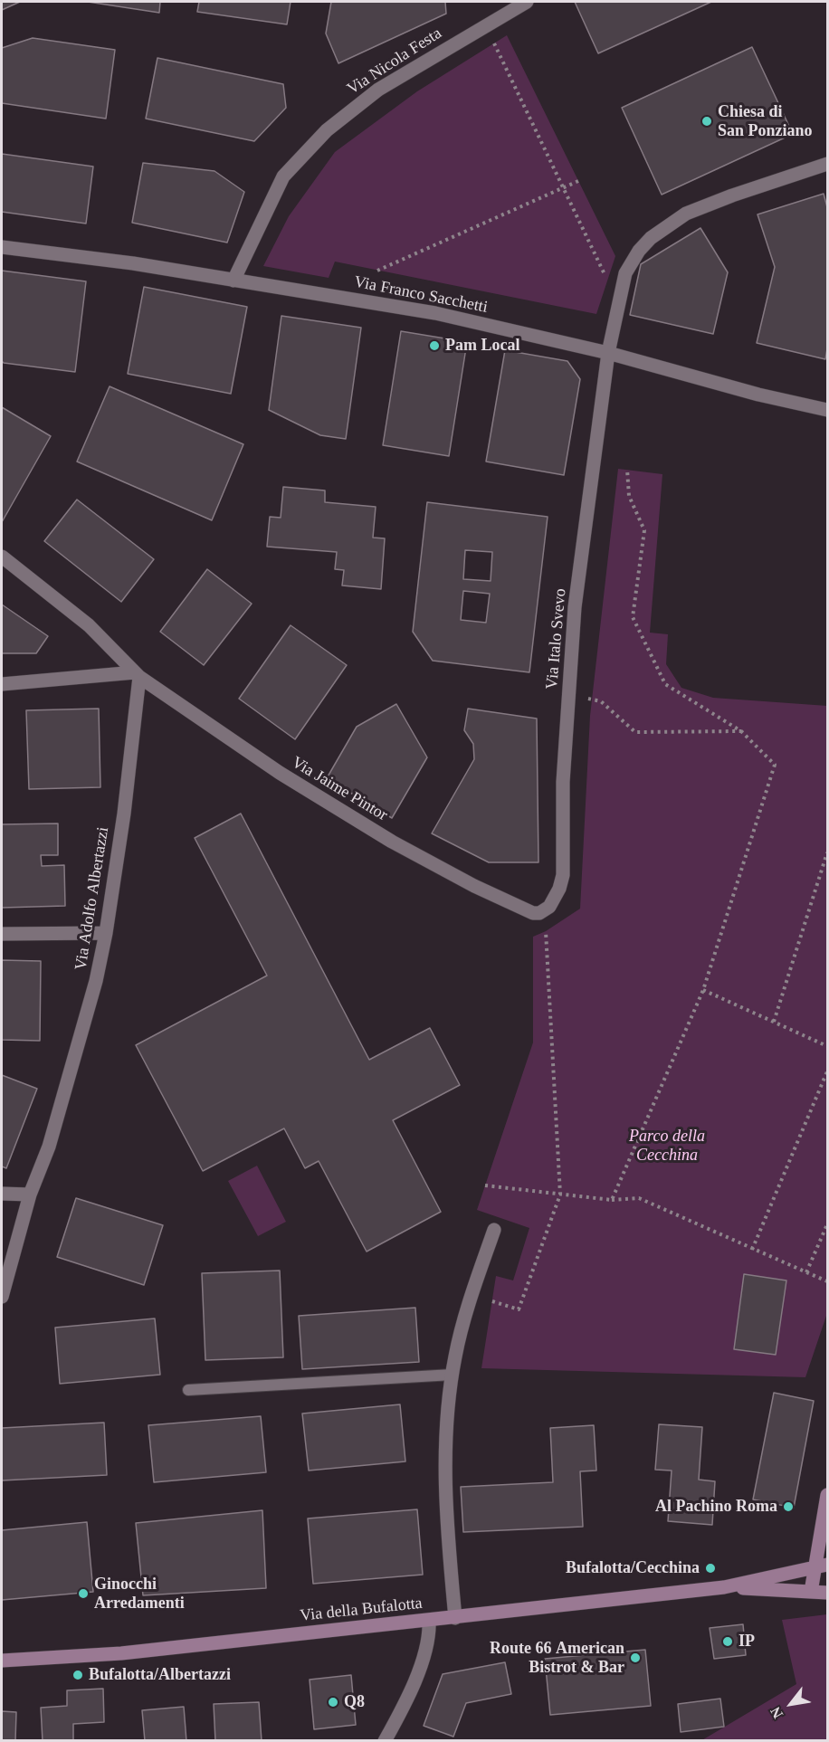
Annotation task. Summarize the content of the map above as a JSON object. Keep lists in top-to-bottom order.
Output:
{
  "streets": {
    "street": [
      "Via Nicola Festa",
      "Via Franco Sacchetti",
      "Via Italo Svevo",
      "Via Jaime Pintor",
      "Via Adolfo Albertazzi",
      "Via della Bufalotta"
    ]
  },
  "crossings": [
    ["Via Nicola Festa", "Via Franco Sacchetti"],
    ["Via Franco Sacchetti", "Via Italo Svevo"],
    ["Via Italo Svevo", "Via Jaime Pintor"],
    ["Via Jaime Pintor", "Via Adolfo Albertazzi"]
  ],
  "parks": ["Parco della Cecchina"],
  "places": [
    "Chiesa di San Ponziano",
    "Pam Local",
    "Al Pachino Roma",
    "Bufalotta/Cecchina",
    "Ginocchi Arredamenti",
    "IP",
    "Route 66 American Bistrot & Bar",
    "Bufalotta/Albertazzi",
    "Q8"
  ],
  "north": "bottom left"
}
